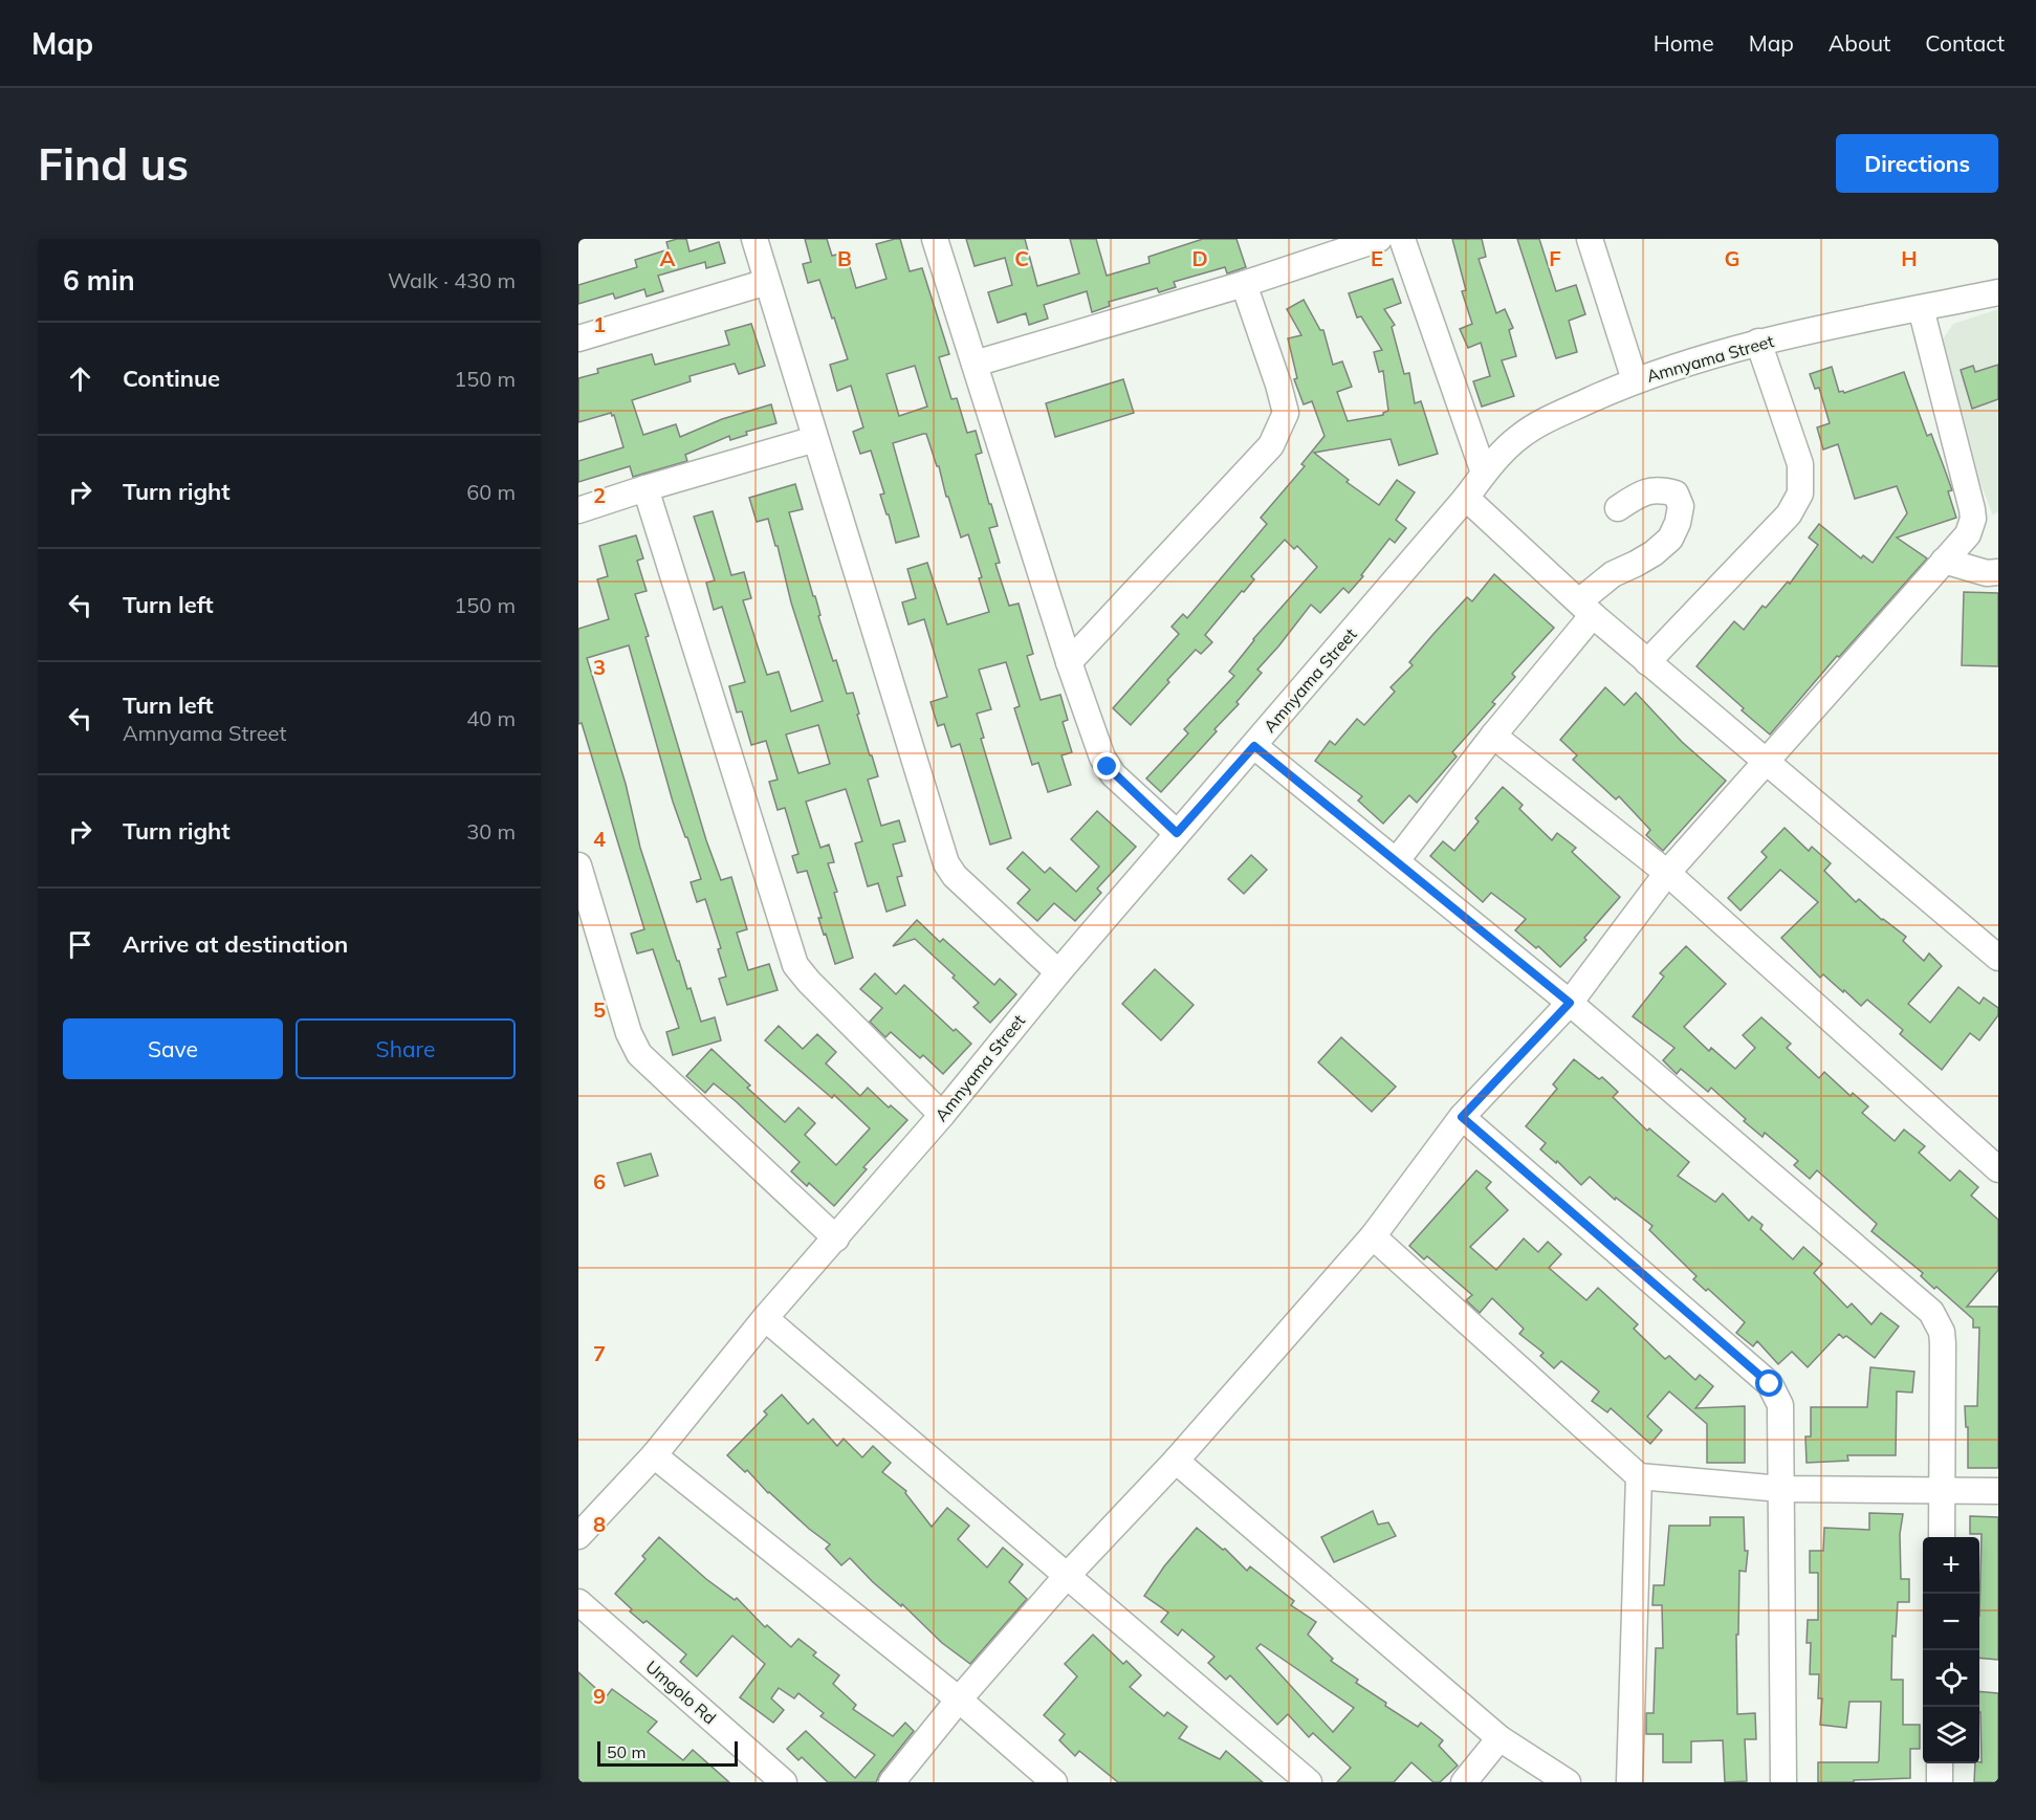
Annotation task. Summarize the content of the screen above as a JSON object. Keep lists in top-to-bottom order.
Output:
{
  "streets": {
    "street": ["Amnyama Street", "Umgolo Rd"]
  },
  "scale_bar": "50 m",
  "page": {
    "header": "Map",
    "nav": [
      "Home",
      "Map",
      "About",
      "Contact"
    ],
    "buttons": [
      "Directions",
      ["Save", "Share"]
    ],
    "title": "Find us",
    "heading": ["6 min", "Walk · 430 m"],
    "list": [
      ["Continue", "150 m"],
      ["Turn right", "60 m"],
      ["Turn left", "150 m"],
      ["Turn left", "Amnyama Street", "40 m"],
      ["Turn right", "30 m"],
      "Arrive at destination"
    ],
    "map_buttons": ["+", "−"],
    "scale": "50 m"
  },
  "grid": {
    "columns": [
      "A",
      "B",
      "C",
      "D",
      "E",
      "F",
      "G",
      "H"
    ],
    "rows": [
      "1",
      "2",
      "3",
      "4",
      "5",
      "6",
      "7",
      "8",
      "9"
    ]
  }
}
